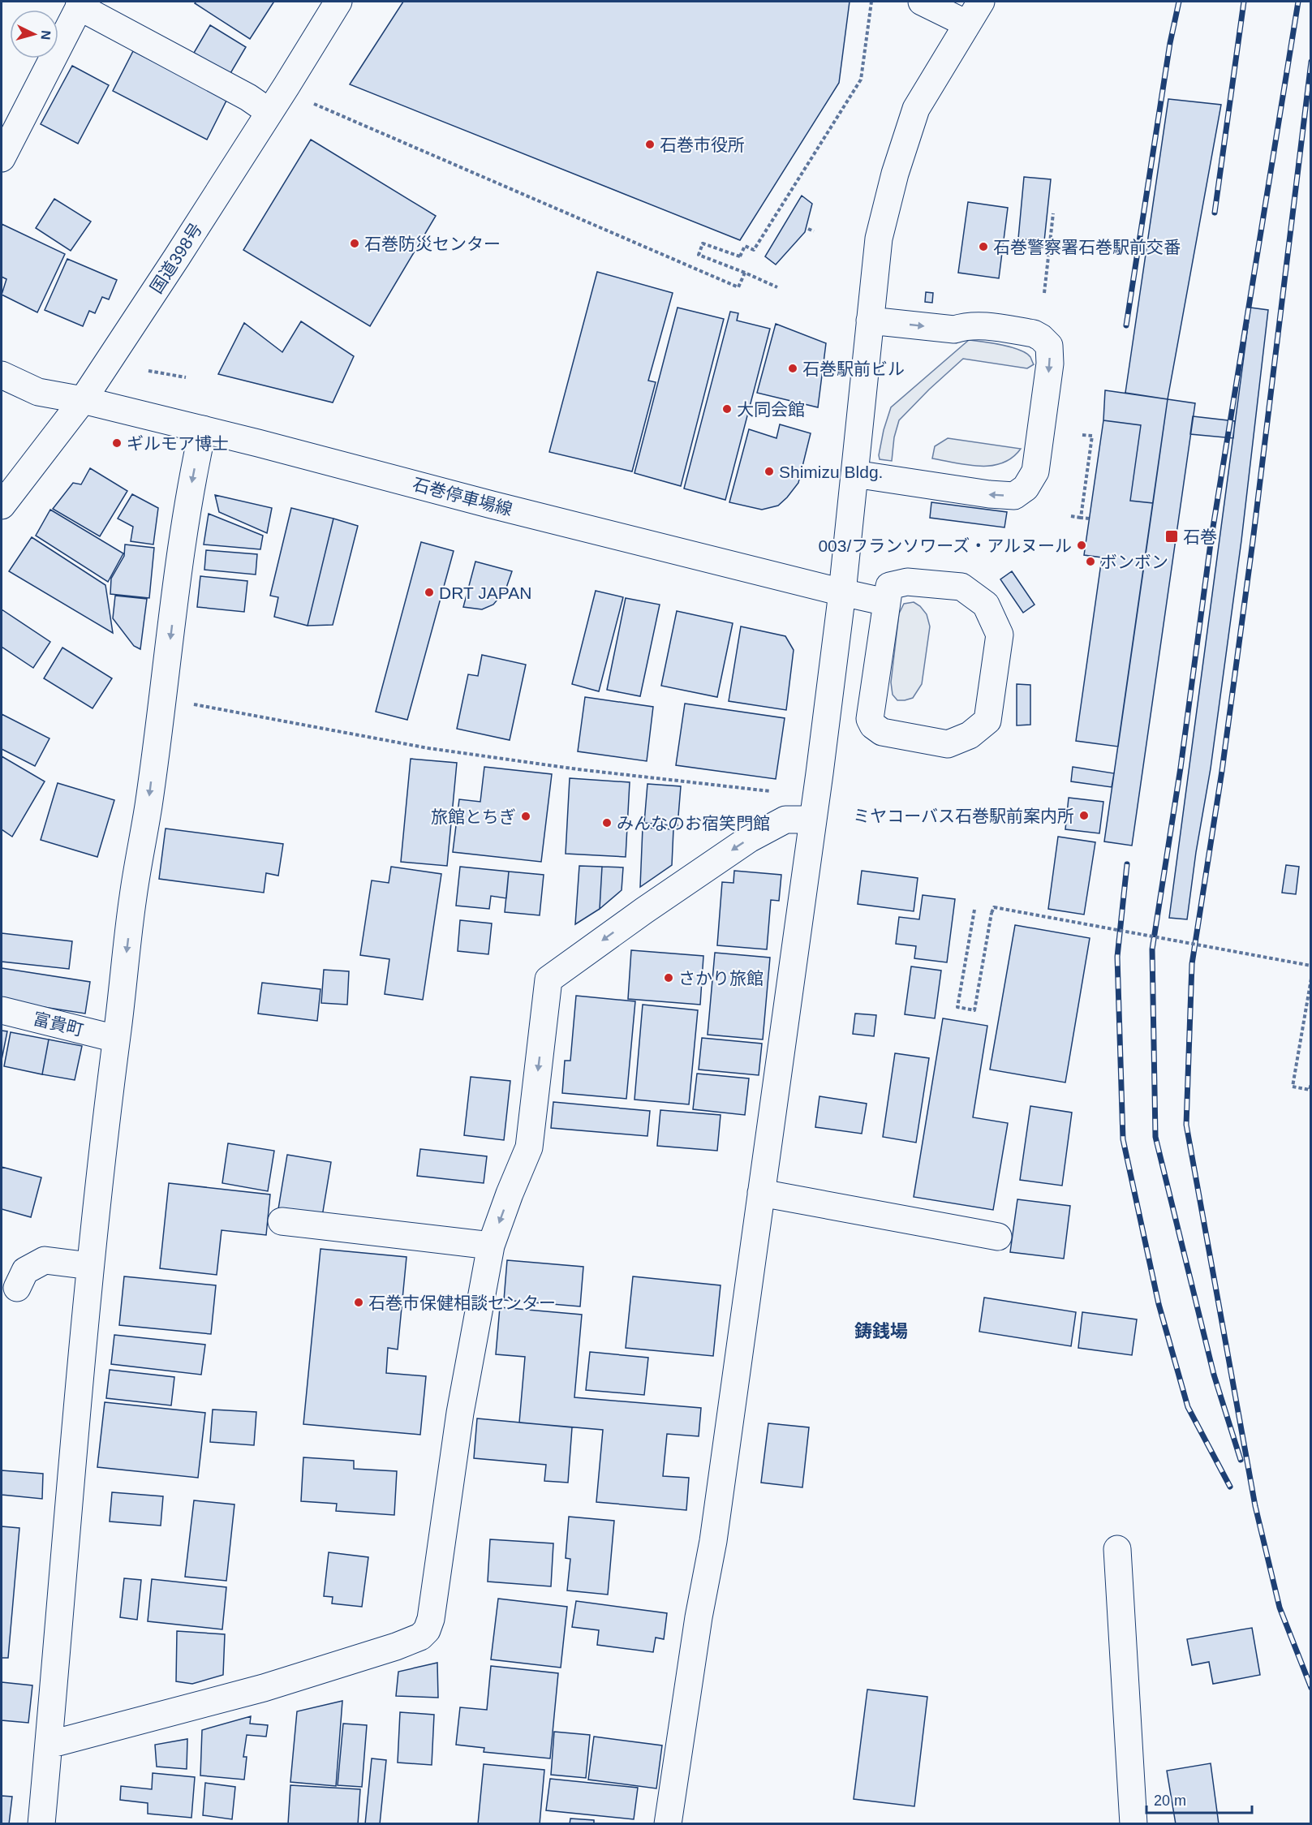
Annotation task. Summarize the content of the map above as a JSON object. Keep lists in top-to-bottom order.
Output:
{
  "streets": {
    "main road": ["国道398号", "石巻停車場線", "富貴町"]
  },
  "crossings": [
    ["国道398号", "石巻停車場線"]
  ],
  "districts": ["鋳銭場"],
  "places": {
    "other": [
      "石巻市役所",
      "石巻防災センター",
      "石巻警察署石巻駅前交番",
      "石巻駅前ビル",
      "大同会館",
      "ギルモア博士",
      "Shimizu Bldg.",
      "003/フランソワーズ・アルヌール",
      "ボンボン",
      "DRT JAPAN",
      "ミヤコーバス石巻駅前案内所",
      "旅館とちぎ",
      "みんなのお宿笑門館",
      "さかり旅館",
      "石巻市保健相談センター"
    ],
    "transit": ["石巻"]
  },
  "scale_bar": "20 m",
  "north": "right"
}
